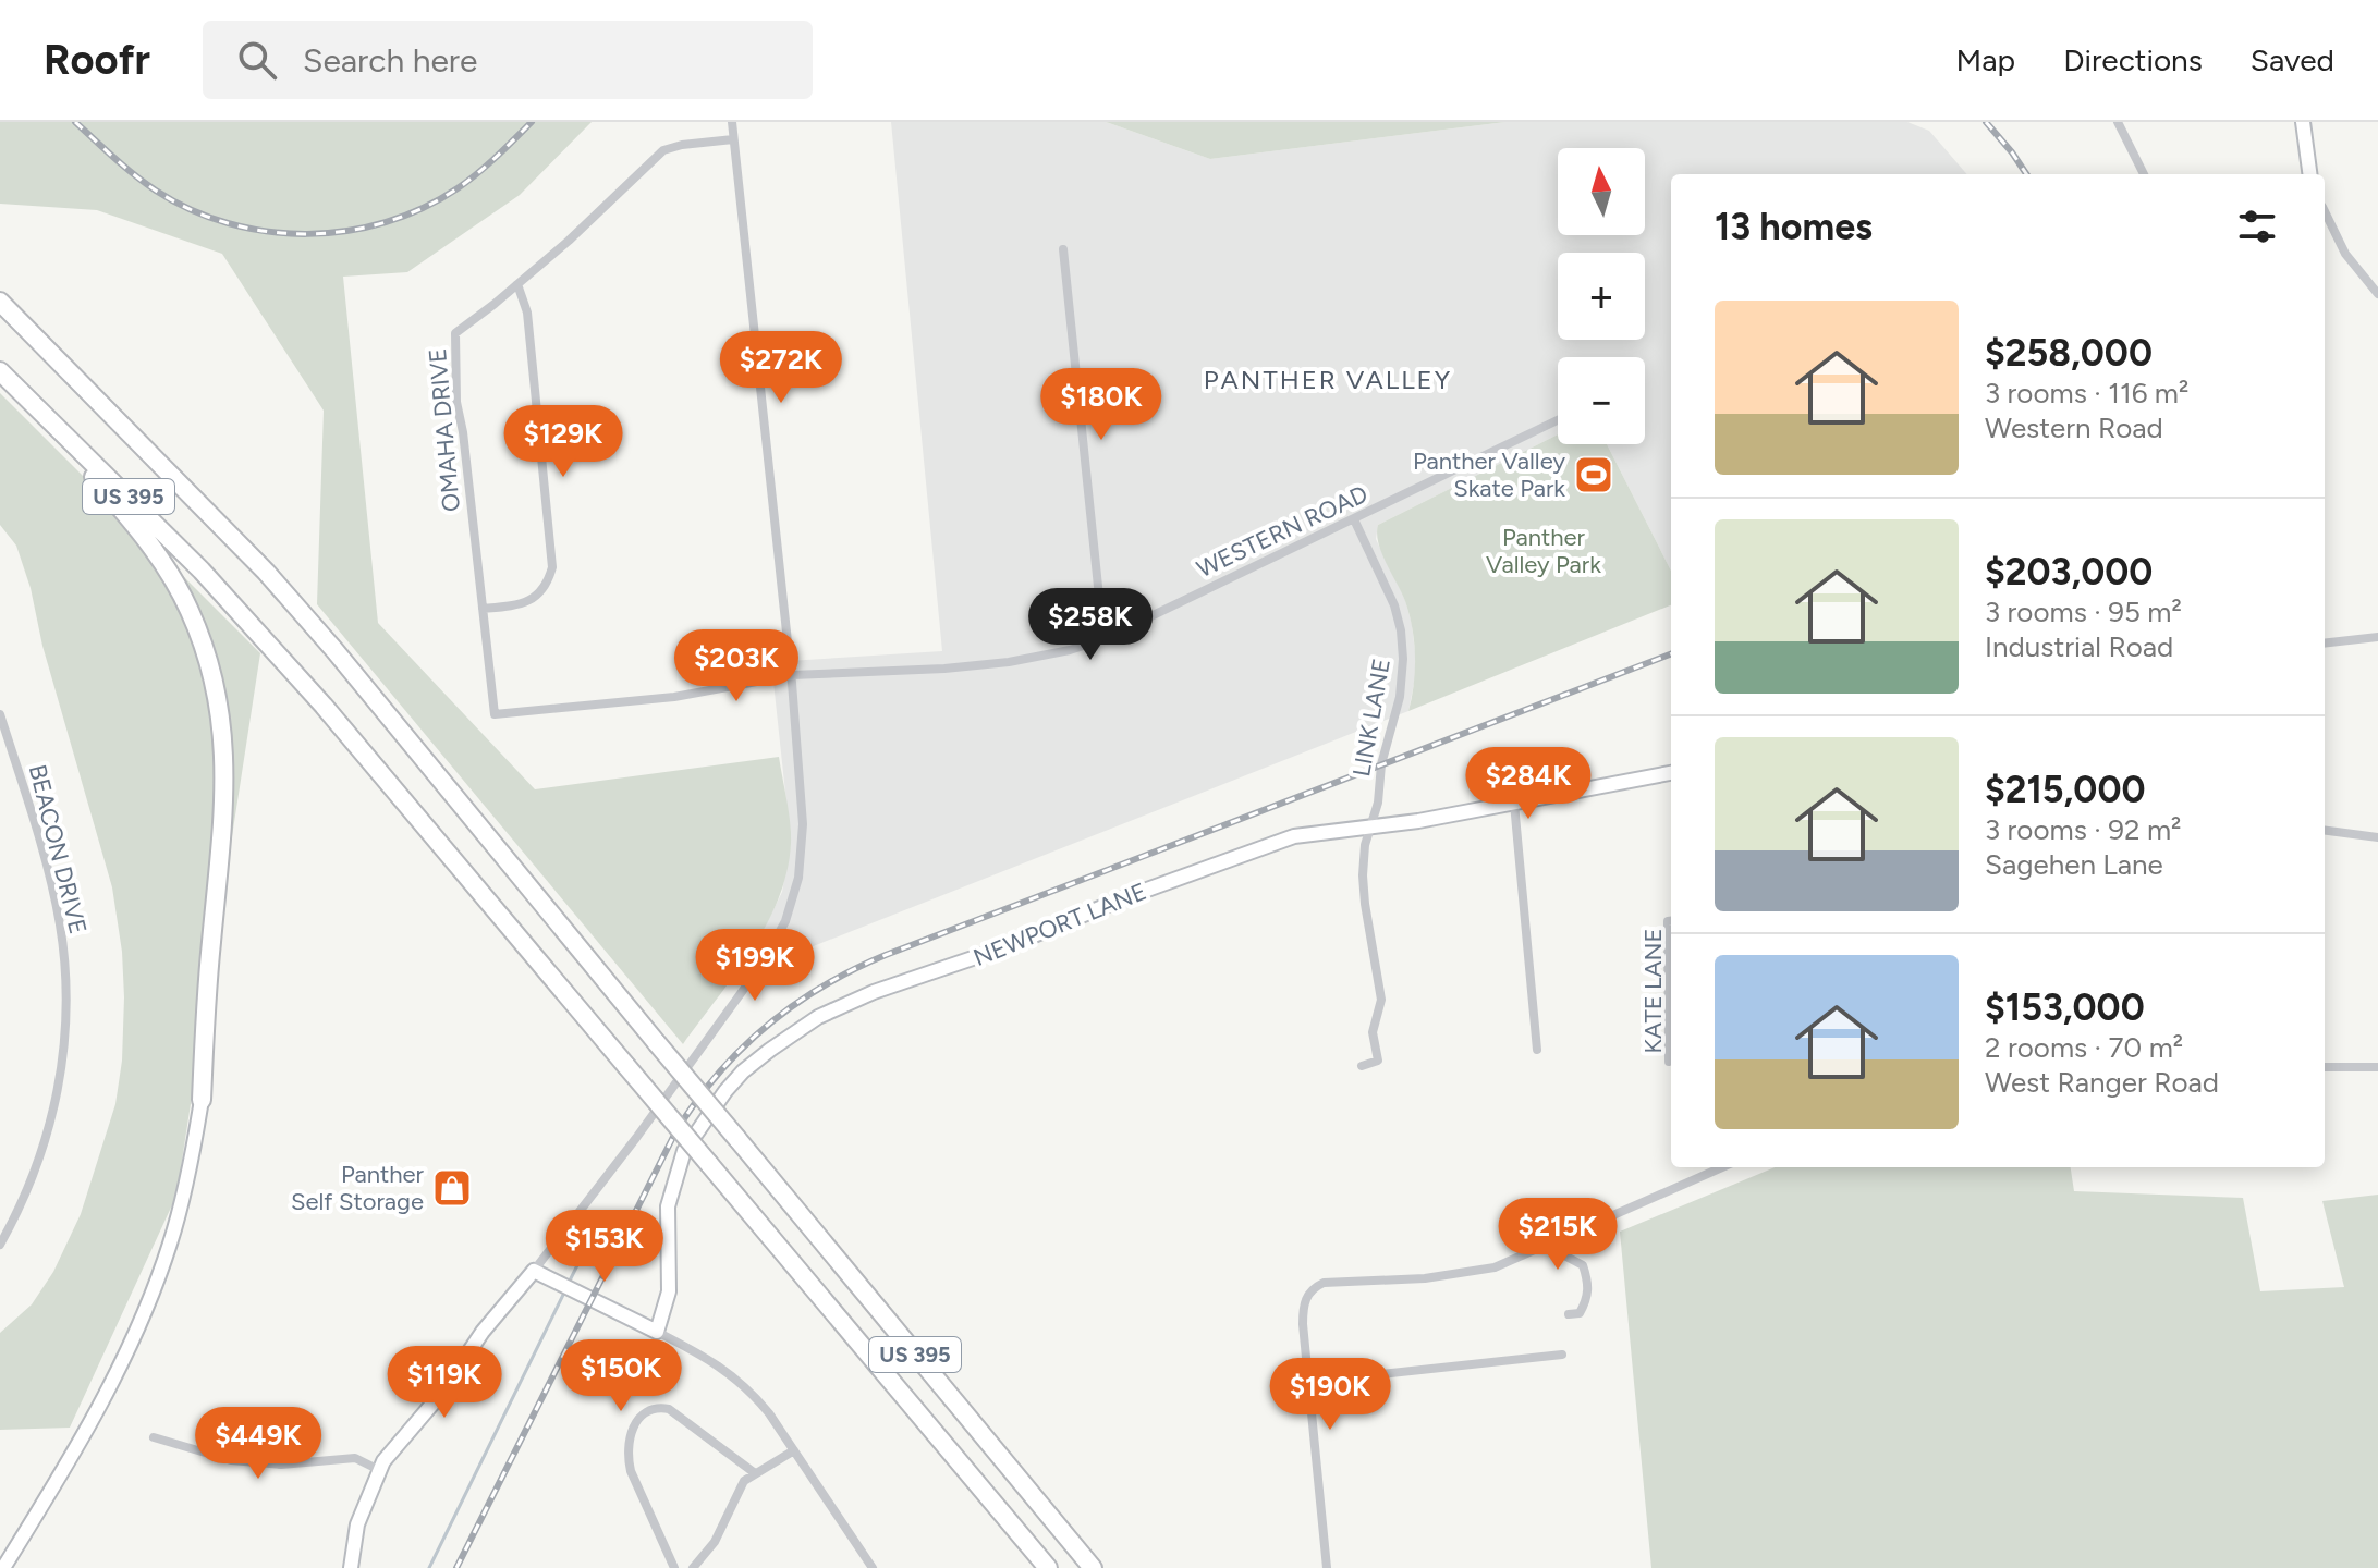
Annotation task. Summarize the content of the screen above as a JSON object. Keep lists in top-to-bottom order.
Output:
{
  "streets": {
    "highway": ["US 395"],
    "street": [
      "OMAHA DRIVE",
      "WESTERN ROAD",
      "LINK LANE",
      "BEACON DRIVE",
      "NEWPORT LANE",
      "KATE LANE"
    ]
  },
  "crossings": [
    ["OMAHA DRIVE", "WESTERN ROAD"],
    ["WESTERN ROAD", "LINK LANE"],
    ["LINK LANE", "NEWPORT LANE"]
  ],
  "districts": ["PANTHER VALLEY"],
  "parks": ["Panther Valley Park"],
  "places": {
    "sports": ["Panther Valley Skate Park"],
    "shop": ["Panther Self Storage"]
  },
  "north": "top",
  "page": {
    "header": "Roofr",
    "search": "Search here",
    "nav": ["Map", "Directions", "Saved"],
    "map_buttons": ["+", "−"],
    "heading": "13 homes",
    "list": [
      {
        "name": "$258,000",
        "note": "3 rooms · 116 m² · Western Road"
      },
      {
        "name": "$203,000",
        "note": "3 rooms · 95 m² · Industrial Road"
      },
      {
        "name": "$215,000",
        "note": "3 rooms · 92 m² · Sagehen Lane"
      },
      {
        "name": "$153,000",
        "note": "2 rooms · 70 m² · West Ranger Road"
      }
    ],
    "price": [
      "$272K",
      "$180K",
      "$129K",
      "$258K",
      "$203K",
      "$284K",
      "$199K",
      "$215K",
      "$153K",
      "$150K",
      "$119K",
      "$190K",
      "$449K"
    ]
  }
}
